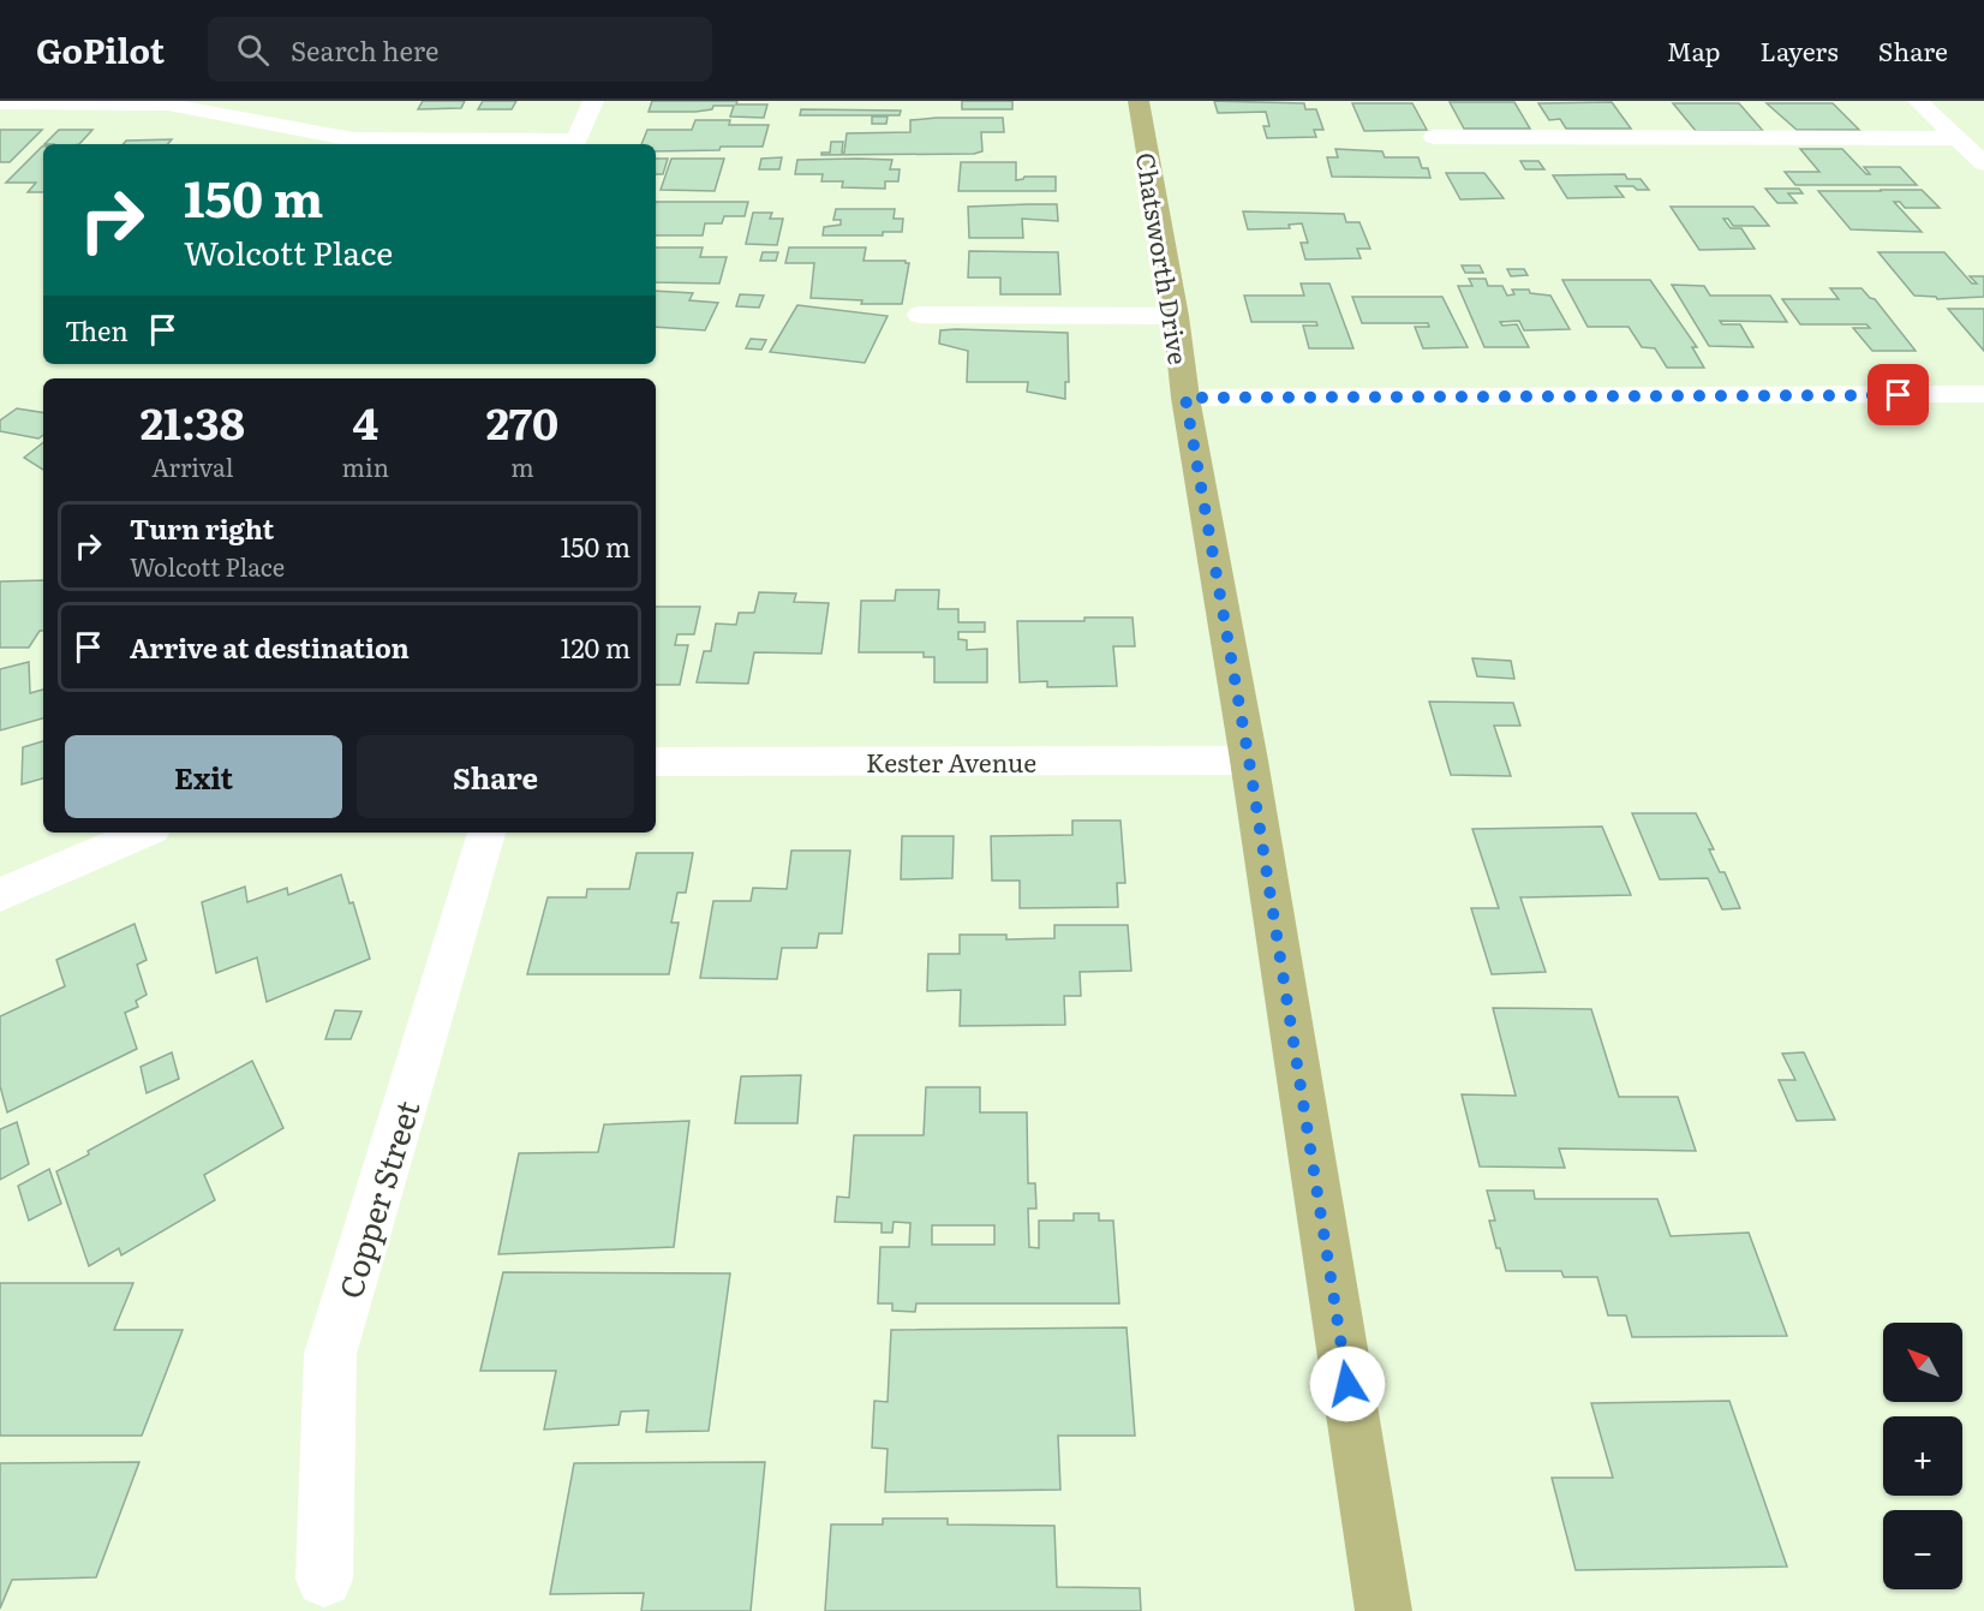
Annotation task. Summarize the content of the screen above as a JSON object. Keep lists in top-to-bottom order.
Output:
{
  "streets": {
    "main road": ["Chatsworth Drive"],
    "street": ["Kester Avenue", "Copper Street"]
  },
  "crossings": [
    ["Chatsworth Drive", "Kester Avenue"]
  ],
  "north": "top left",
  "page": {
    "header": "GoPilot",
    "search": "Search here",
    "nav": ["Map", "Layers", "Share"],
    "turn": ["150 m", "Wolcott Place"],
    "then": "Then",
    "eta": [
      "21:38",
      "Arrival",
      "4",
      "min",
      "270",
      "m"
    ],
    "list": [
      {
        "name": "Turn right",
        "note": "Wolcott Place",
        "value": "150 m"
      },
      {
        "name": "Arrive at destination",
        "value": "120 m"
      }
    ],
    "buttons": ["Exit", "Share"],
    "map_buttons": ["+", "−"]
  }
}
